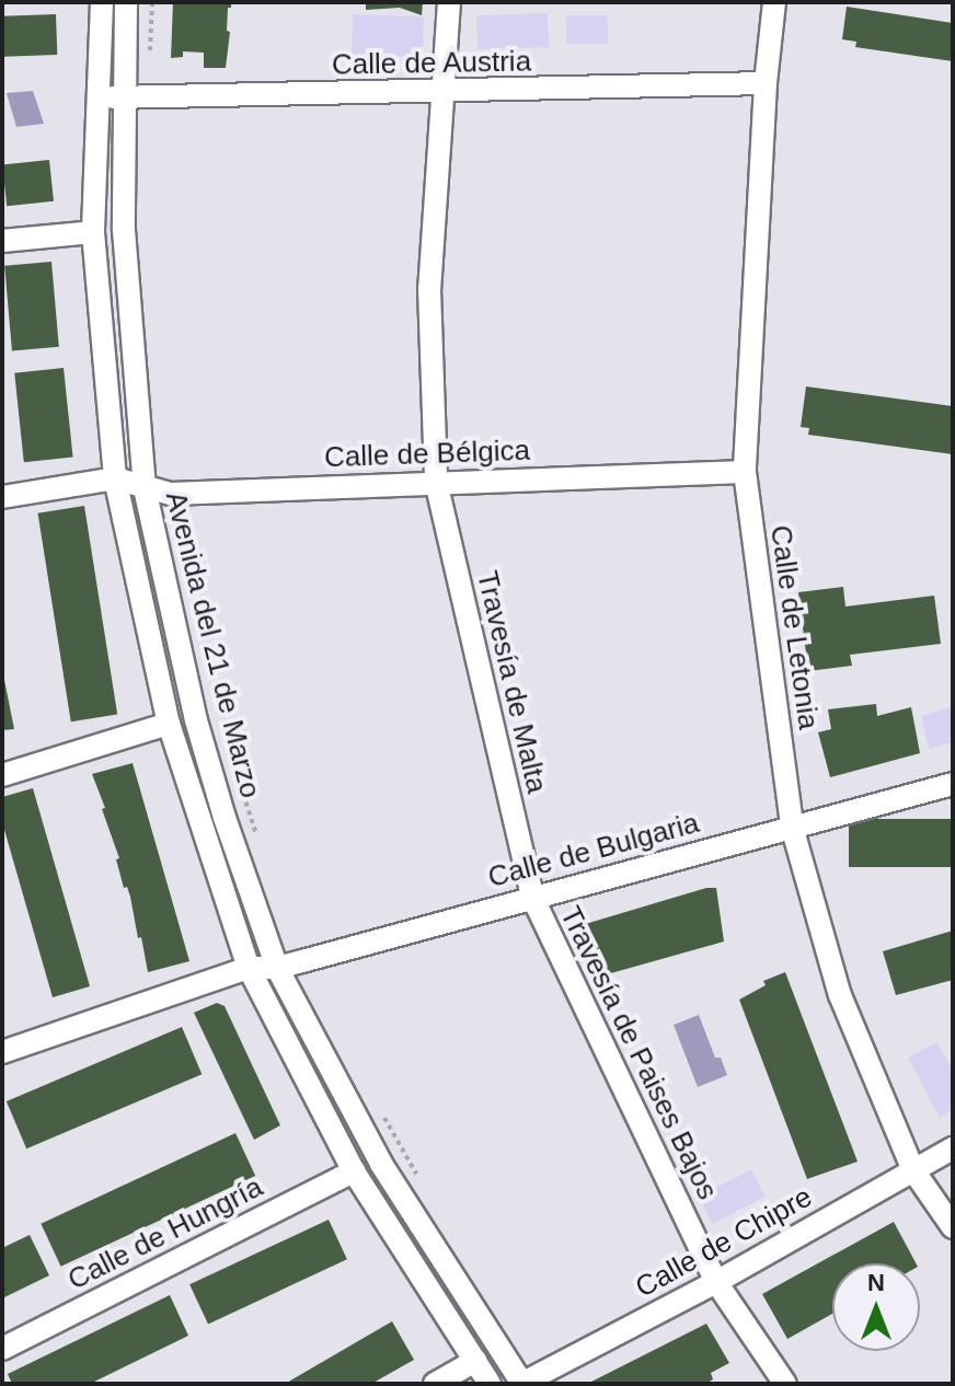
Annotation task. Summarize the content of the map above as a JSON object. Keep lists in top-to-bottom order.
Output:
{
  "streets": {
    "street": [
      "Calle de Austria",
      "Calle de Bélgica",
      "Calle de Letonia",
      "Avenida del 21 de Marzo",
      "Travesía de Malta",
      "Calle de Bulgaria",
      "Travesía de Paises Bajos",
      "Calle de Hungría",
      "Calle de Chipre"
    ]
  },
  "crossings": [
    ["Calle de Austria", "Calle de Letonia"],
    ["Calle de Austria", "Avenida del 21 de Marzo"],
    ["Calle de Austria", "Travesía de Malta"],
    ["Calle de Bélgica", "Calle de Letonia"],
    ["Calle de Bélgica", "Avenida del 21 de Marzo"],
    ["Calle de Bélgica", "Travesía de Malta"],
    ["Calle de Letonia", "Calle de Bulgaria"],
    ["Calle de Letonia", "Calle de Chipre"],
    ["Avenida del 21 de Marzo", "Calle de Bulgaria"],
    ["Avenida del 21 de Marzo", "Calle de Hungría"],
    ["Avenida del 21 de Marzo", "Calle de Chipre"],
    ["Travesía de Malta", "Calle de Bulgaria"],
    ["Travesía de Malta", "Travesía de Paises Bajos"],
    ["Calle de Bulgaria", "Travesía de Paises Bajos"],
    ["Travesía de Paises Bajos", "Calle de Chipre"]
  ],
  "north": "top"
}
